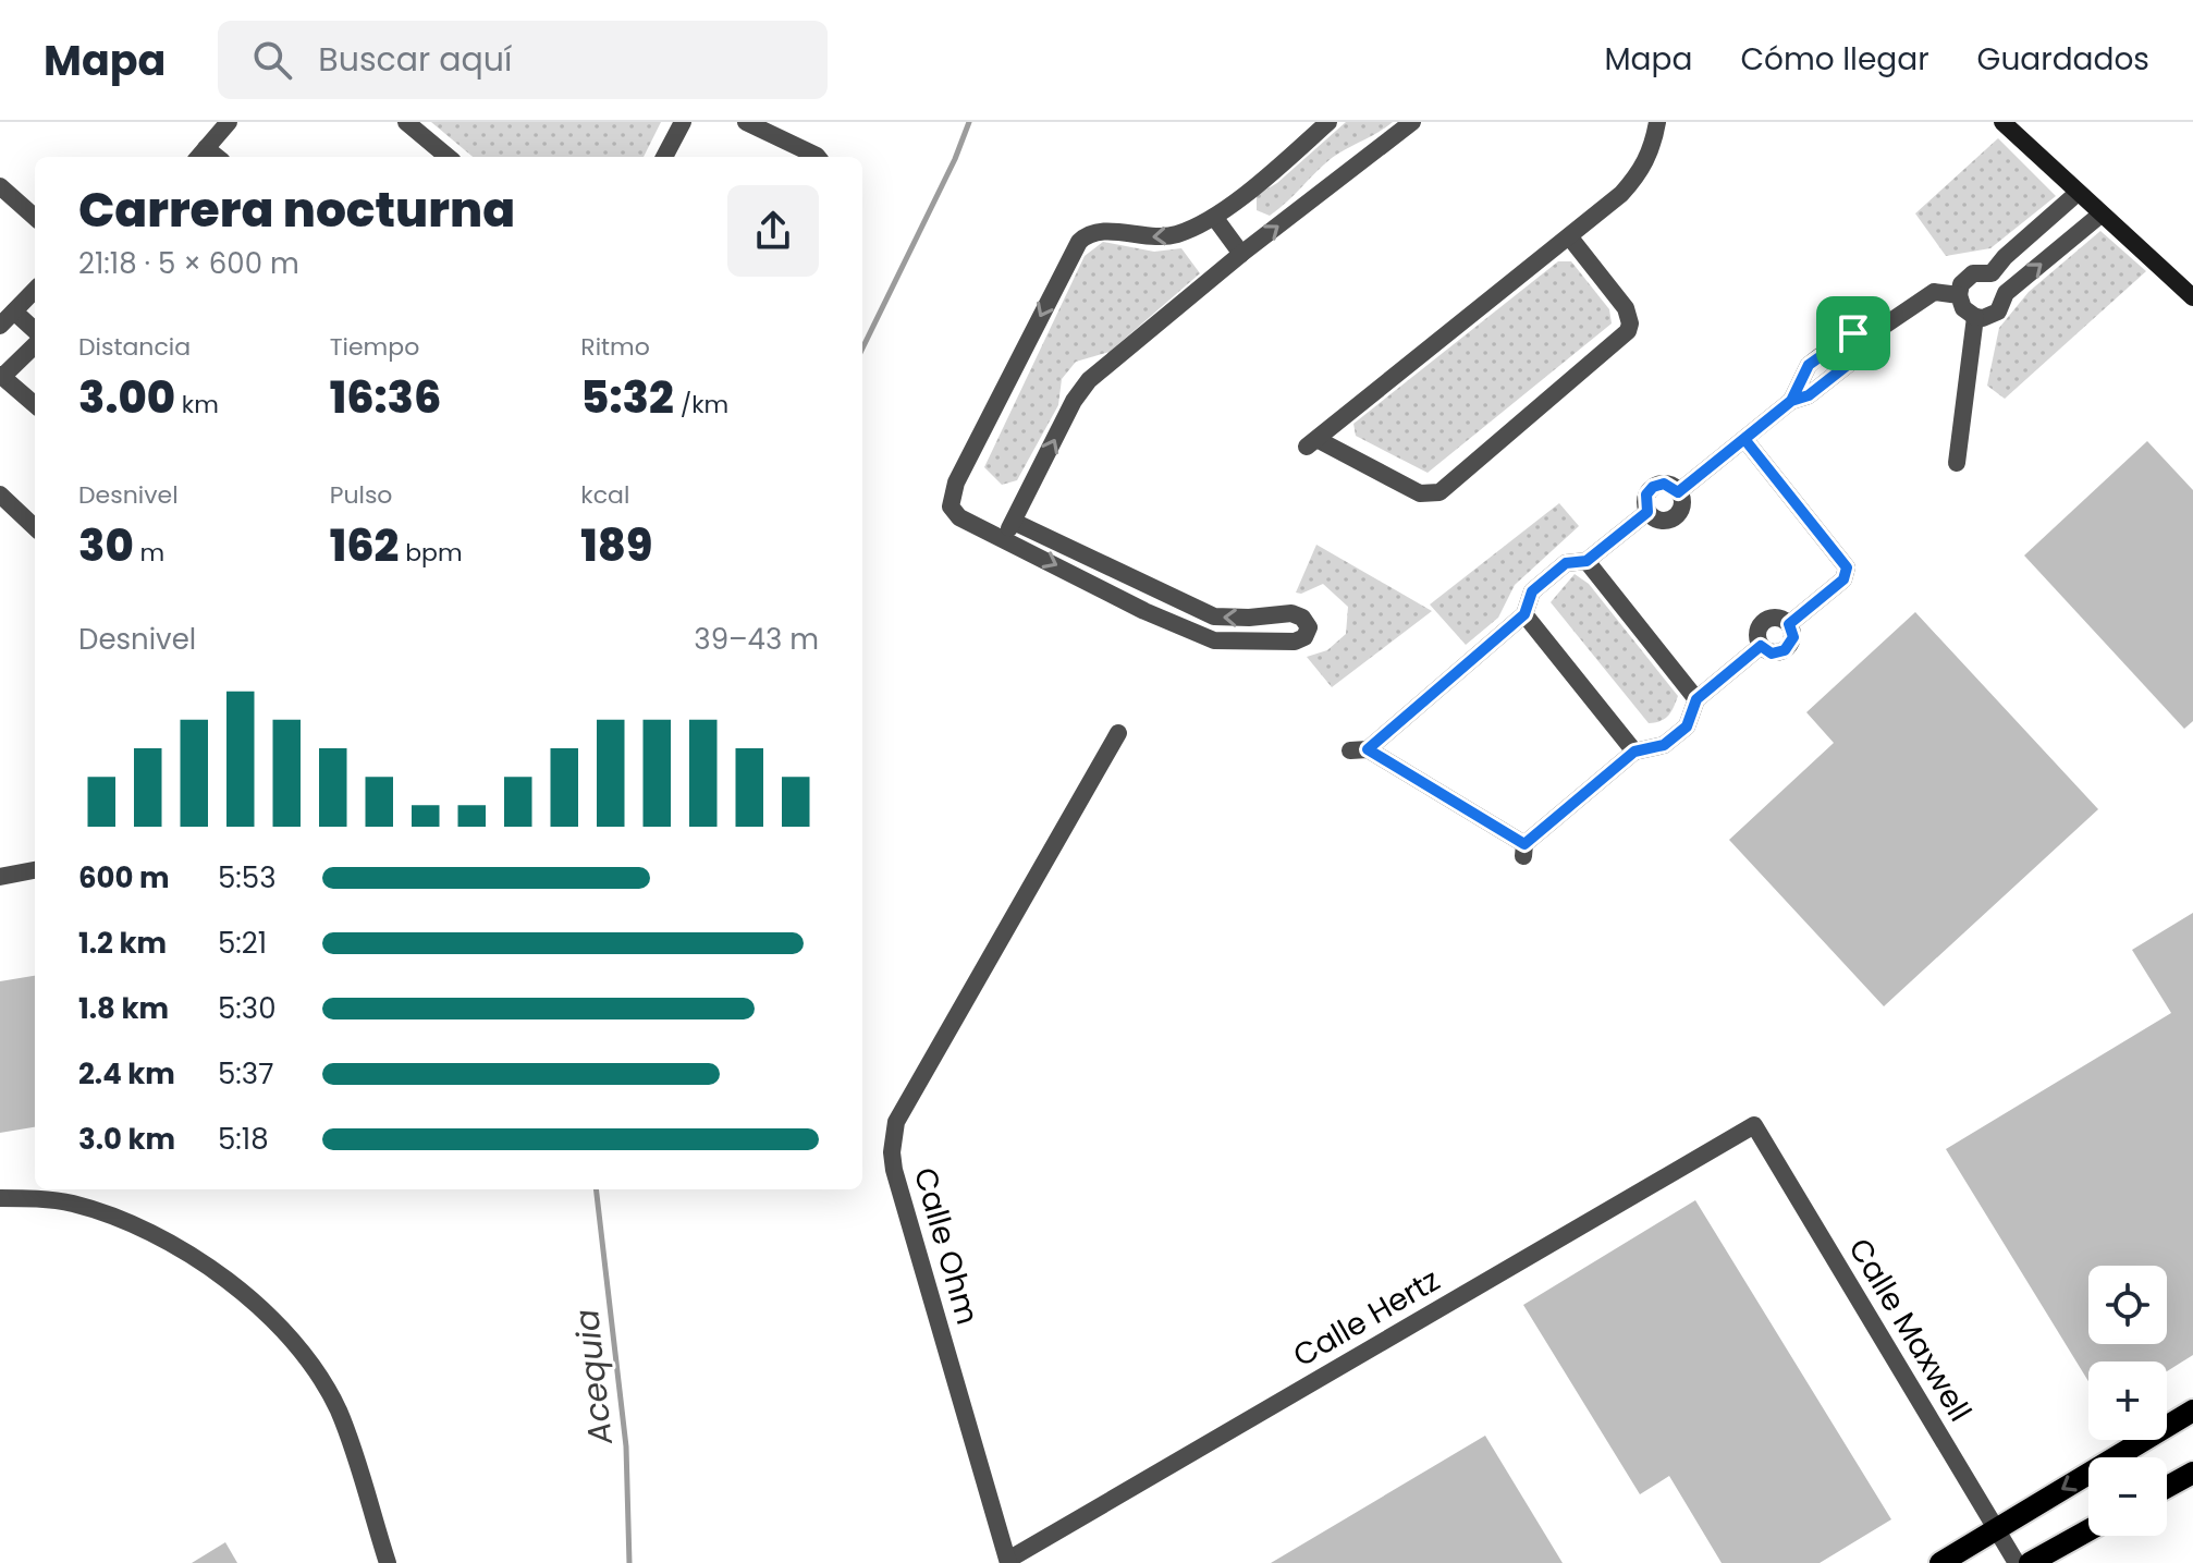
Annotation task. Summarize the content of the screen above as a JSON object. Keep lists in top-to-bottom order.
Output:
{
  "streets": {
    "street": ["Calle Ohm", "Calle Hertz", "Calle Maxwell"]
  },
  "crossings": [
    ["Calle Ohm", "Calle Hertz"],
    ["Calle Hertz", "Calle Maxwell"]
  ],
  "water": ["Acequia"],
  "page": {
    "header": "Mapa",
    "search": "Buscar aquí",
    "nav": ["Mapa", "Cómo llegar", "Guardados"],
    "heading": ["Carrera nocturna", "21:18 · 5 × 600 m"],
    "stats": [
      ["Distancia", "3.00 km"],
      ["Tiempo", "16:36"],
      ["Ritmo", "5:32 /km"],
      ["Desnivel", "30 m"],
      ["Pulso", "162 bpm"],
      ["kcal", "189"]
    ],
    "chart": ["Desnivel", "39–43 m"],
    "list": [
      {
        "name": "600 m",
        "note": "5:53"
      },
      {
        "name": "1.2 km",
        "note": "5:21"
      },
      {
        "name": "1.8 km",
        "note": "5:30"
      },
      {
        "name": "2.4 km",
        "note": "5:37"
      },
      {
        "name": "3.0 km",
        "note": "5:18"
      }
    ],
    "map_buttons": ["+", "−"]
  }
}
